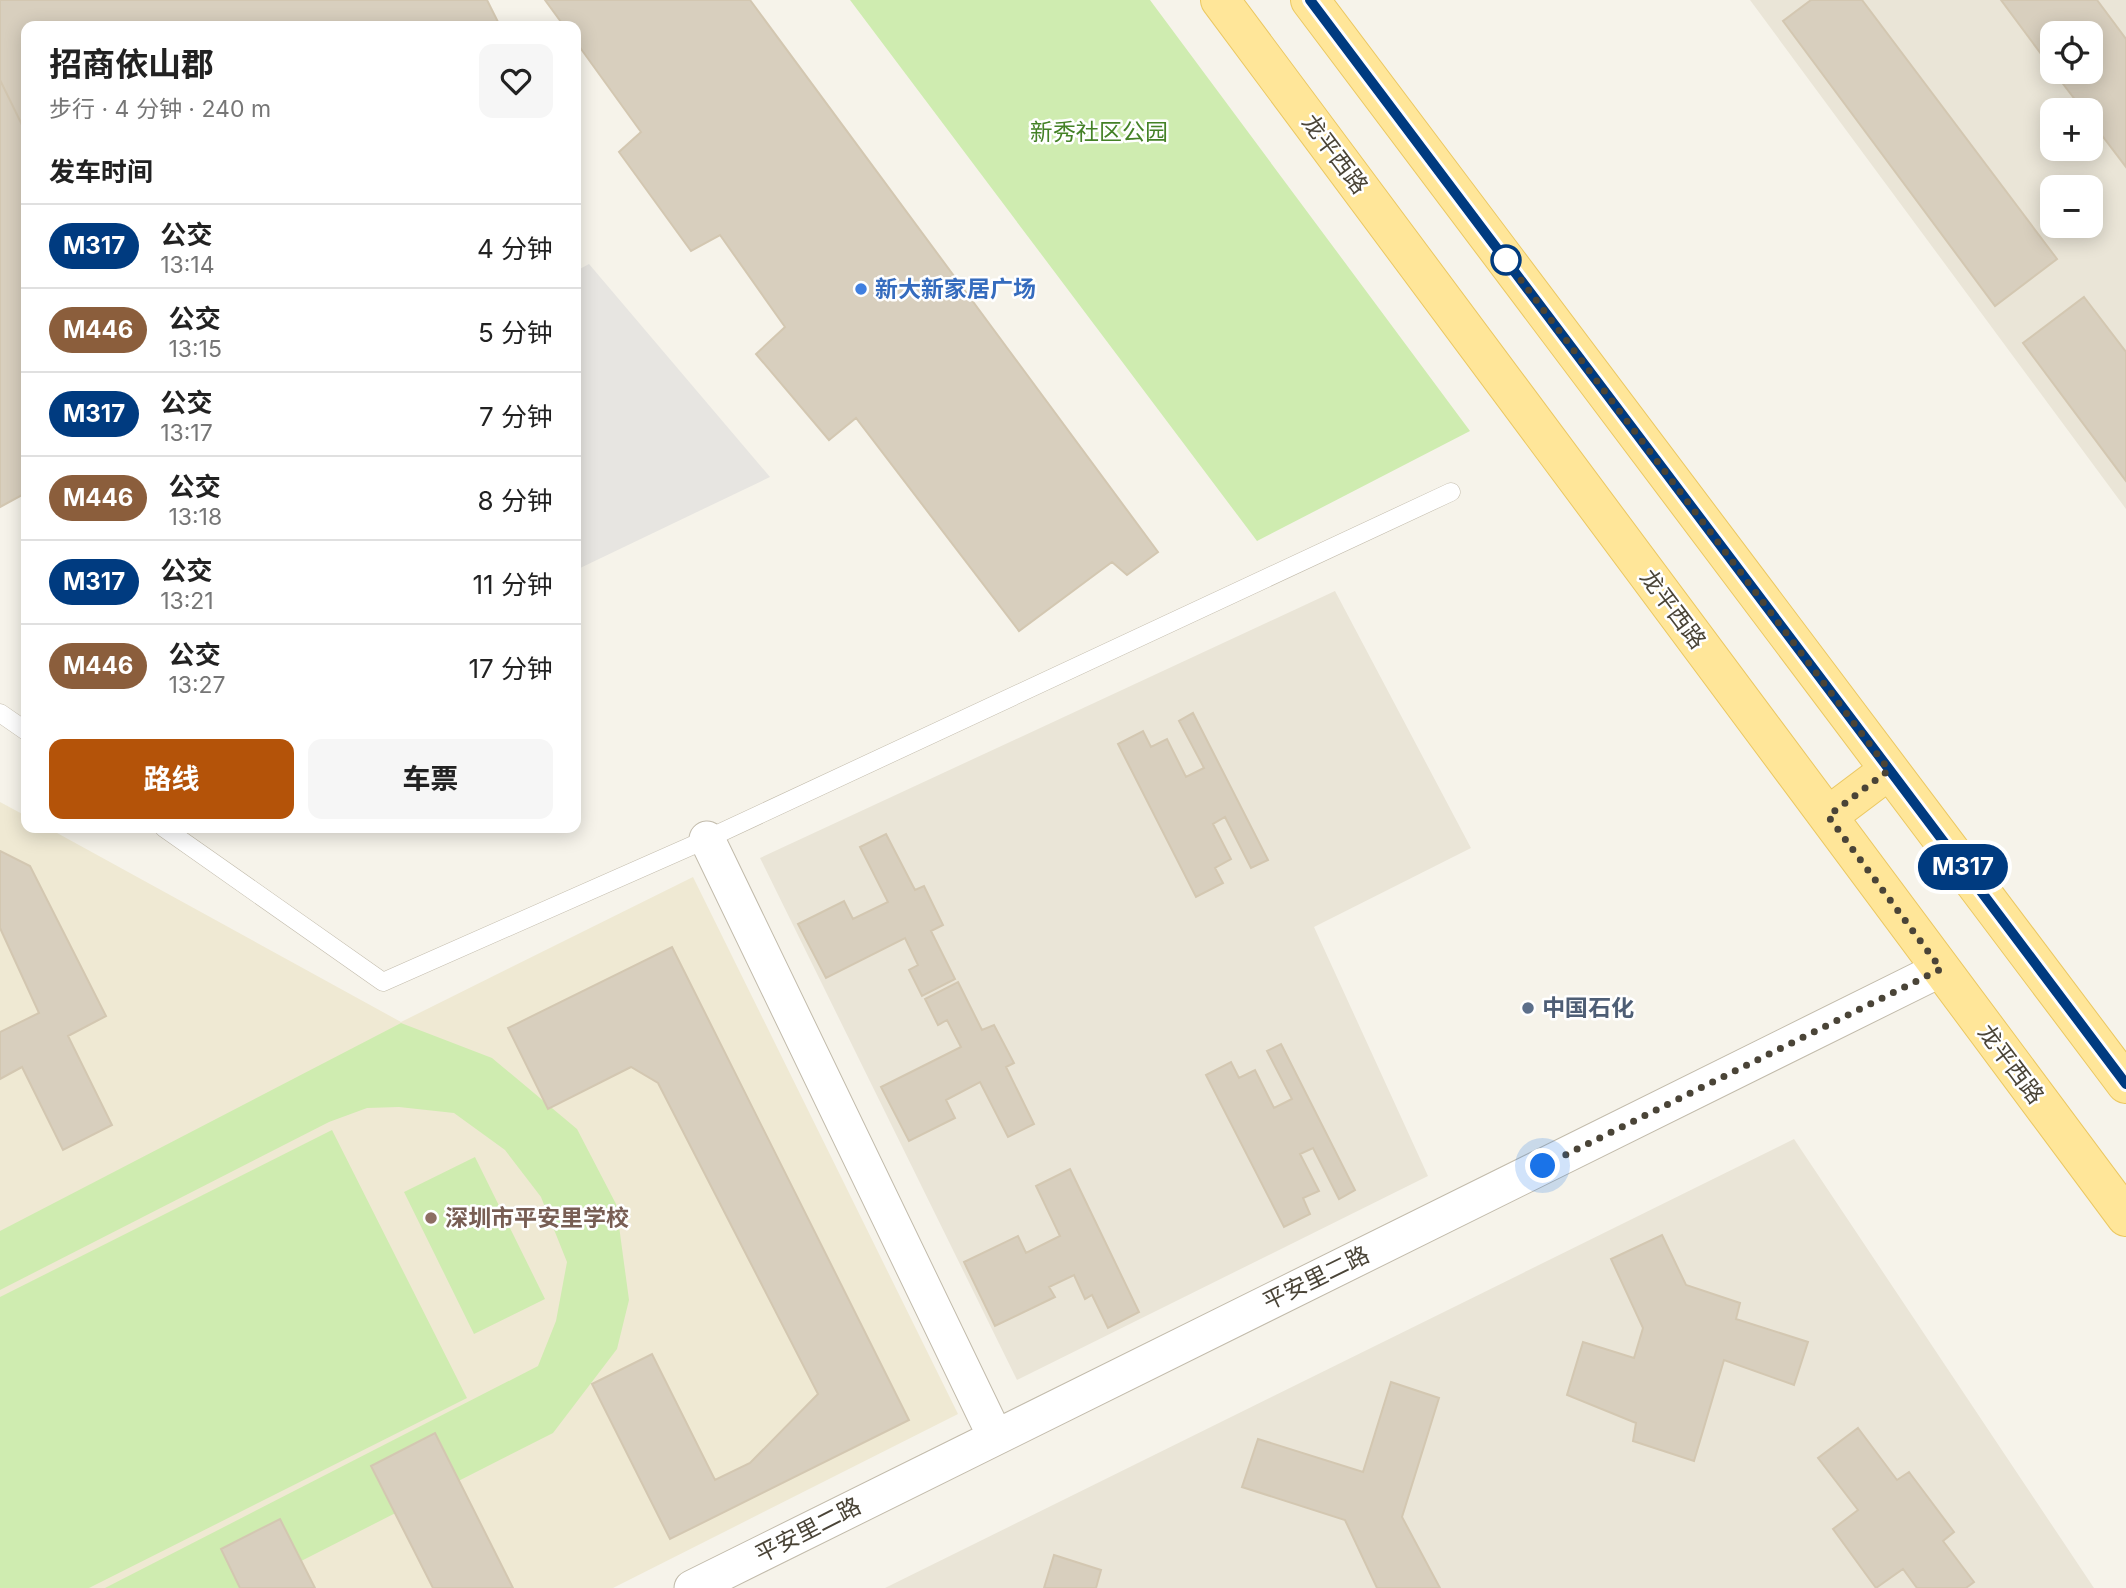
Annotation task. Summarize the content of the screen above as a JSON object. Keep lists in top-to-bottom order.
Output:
{
  "streets": {
    "main road": ["龙平西路"],
    "street": ["平安里二路"]
  },
  "crossings": [
    ["龙平西路", "平安里二路"]
  ],
  "parks": ["新秀社区公园"],
  "places": ["新大新家居广场", "中国石化", "深圳市平安里学校"],
  "lines": ["bus line M317"],
  "page": {
    "on_map": "M317",
    "map_buttons": ["+", "−"],
    "heading": [
      ["招商依山郡", "步行 · 4 分钟 · 240 m"],
      "发车时间"
    ],
    "list": [
      {
        "mark": "M317",
        "name": "公交",
        "note": "13:14",
        "value": "4 分钟"
      },
      {
        "mark": "M446",
        "name": "公交",
        "note": "13:15",
        "value": "5 分钟"
      },
      {
        "mark": "M317",
        "name": "公交",
        "note": "13:17",
        "value": "7 分钟"
      },
      {
        "mark": "M446",
        "name": "公交",
        "note": "13:18",
        "value": "8 分钟"
      },
      {
        "mark": "M317",
        "name": "公交",
        "note": "13:21",
        "value": "11 分钟"
      },
      {
        "mark": "M446",
        "name": "公交",
        "note": "13:27",
        "value": "17 分钟"
      }
    ],
    "buttons": ["路线", "车票"]
  }
}
